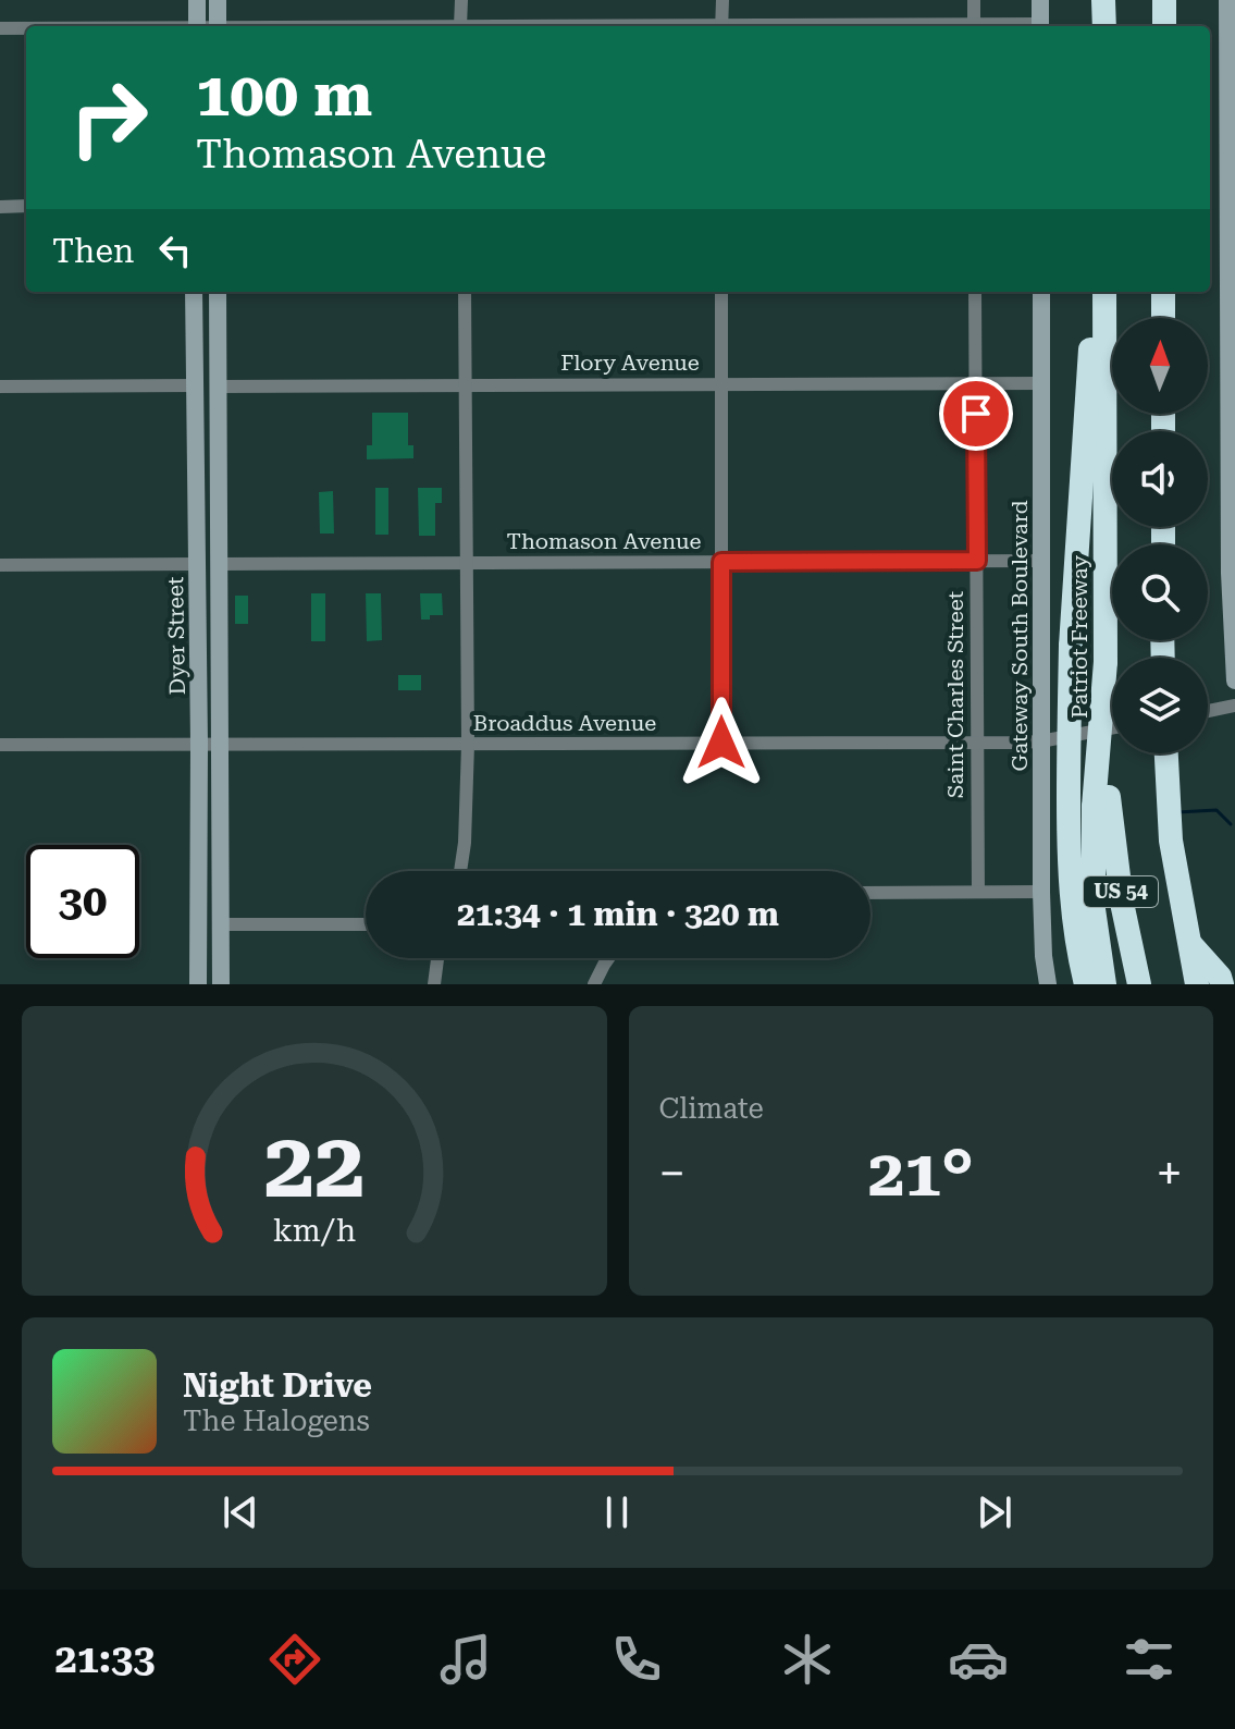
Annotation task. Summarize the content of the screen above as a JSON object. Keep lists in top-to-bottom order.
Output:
{
  "streets": {
    "highway": ["Patriot Freeway", "US 54"],
    "main road": ["Dyer Street", "Gateway South Boulevard"],
    "street": [
      "Flory Avenue",
      "Thomason Avenue",
      "Saint Charles Street",
      "Broaddus Avenue"
    ]
  },
  "crossings": [
    ["Flory Avenue", "Dyer Street"],
    ["Flory Avenue", "Gateway South Boulevard"],
    ["Flory Avenue", "Saint Charles Street"],
    ["Thomason Avenue", "Dyer Street"],
    ["Thomason Avenue", "Gateway South Boulevard"],
    ["Thomason Avenue", "Saint Charles Street"],
    ["Dyer Street", "Broaddus Avenue"],
    ["Gateway South Boulevard", "Broaddus Avenue"],
    ["Patriot Freeway", "US 54"],
    ["Saint Charles Street", "Broaddus Avenue"]
  ],
  "north": "top",
  "page": {
    "turn": ["100 m", "Thomason Avenue"],
    "then": "Then",
    "limit": "30",
    "trip": "21:34 · 1 min · 320 m",
    "tile": "Climate",
    "heat": ["−", "21°", "+"],
    "song": ["Night Drive", "The Halogens"],
    "tabs": "21:33",
    "gauge": ["22", "km/h"]
  }
}
